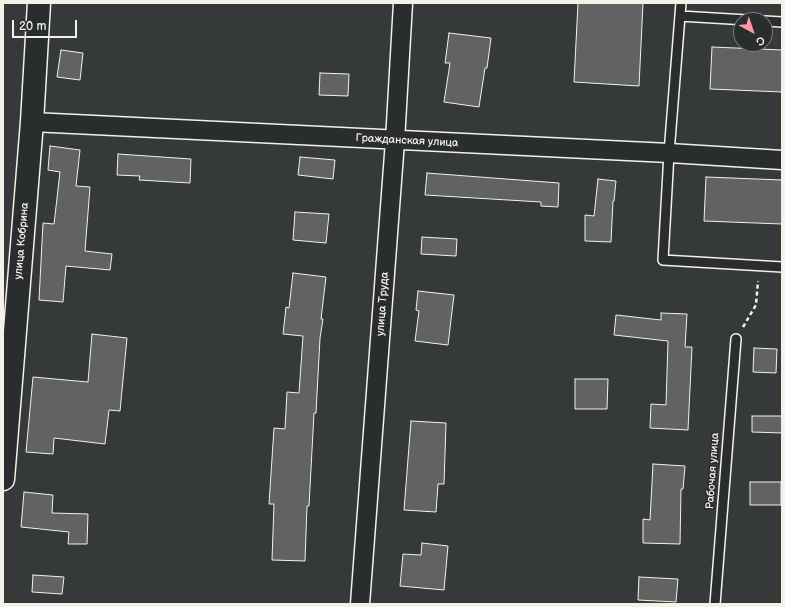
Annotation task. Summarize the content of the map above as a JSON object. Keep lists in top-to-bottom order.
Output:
{
  "streets": {
    "main road": ["улица Кобрина"],
    "street": ["Гражданская улица", "улица Труда"],
    "lane": ["Рабочая улица"]
  },
  "crossings": [
    ["Гражданская улица", "улица Кобрина"],
    ["Гражданская улица", "улица Труда"]
  ],
  "scale_bar": "20 m",
  "north": "bottom right"
}
